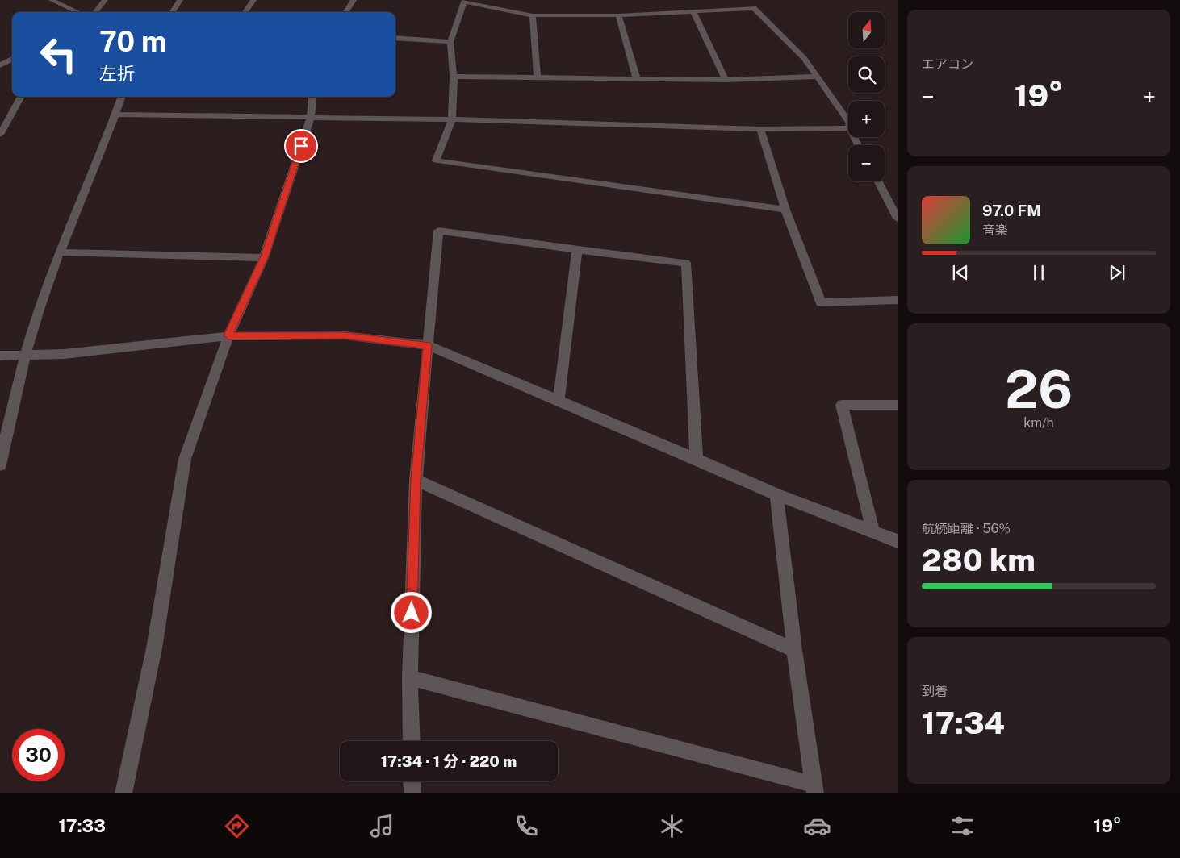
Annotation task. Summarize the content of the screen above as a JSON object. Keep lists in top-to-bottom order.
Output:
{
  "north": "top",
  "page": {
    "tile": [
      "エアコン",
      ["26", "km/h"],
      ["航続距離 · 56%", "280 km"],
      ["到着", "17:34"]
    ],
    "map_buttons": ["+", "−"],
    "turn": ["70 m", "左折"],
    "heat": ["−", "19°", "+"],
    "song": ["97.0 FM", "音楽"],
    "limit": "30",
    "trip": "17:34 · 1 分 · 220 m",
    "tabs": ["17:33", "19°"]
  }
}
